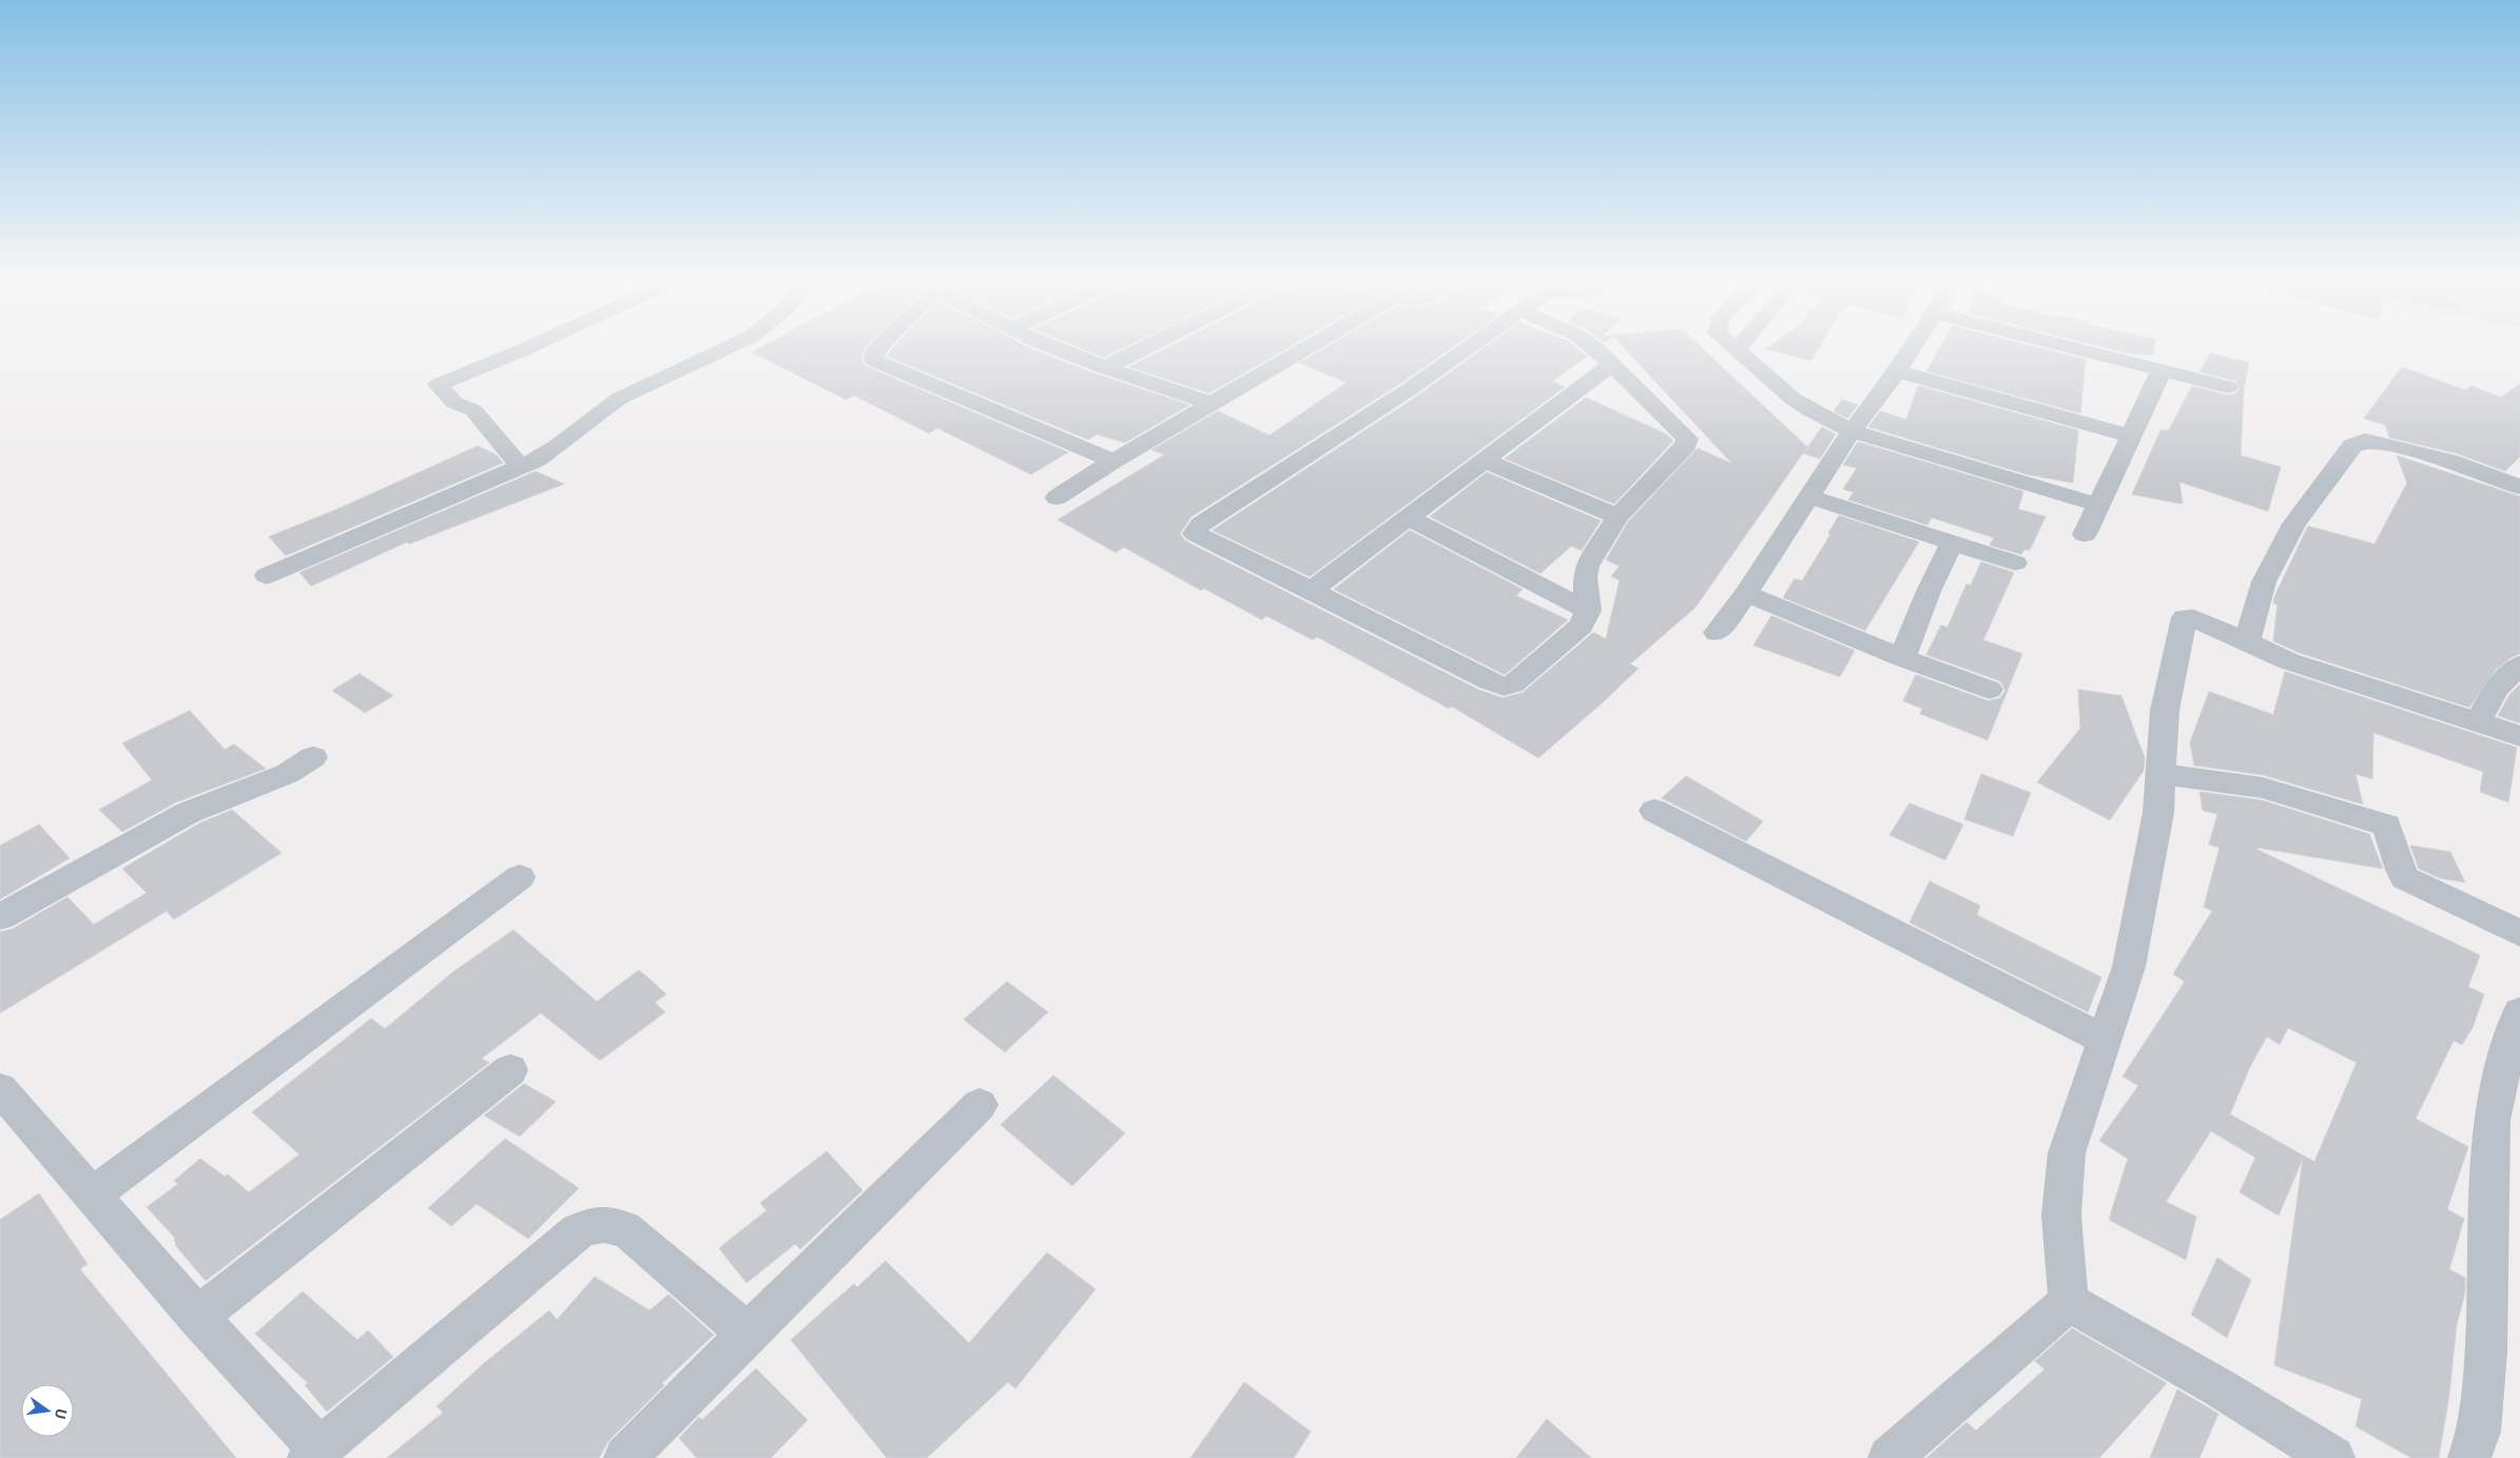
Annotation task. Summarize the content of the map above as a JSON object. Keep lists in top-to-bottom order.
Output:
{
  "north": "right"
}
